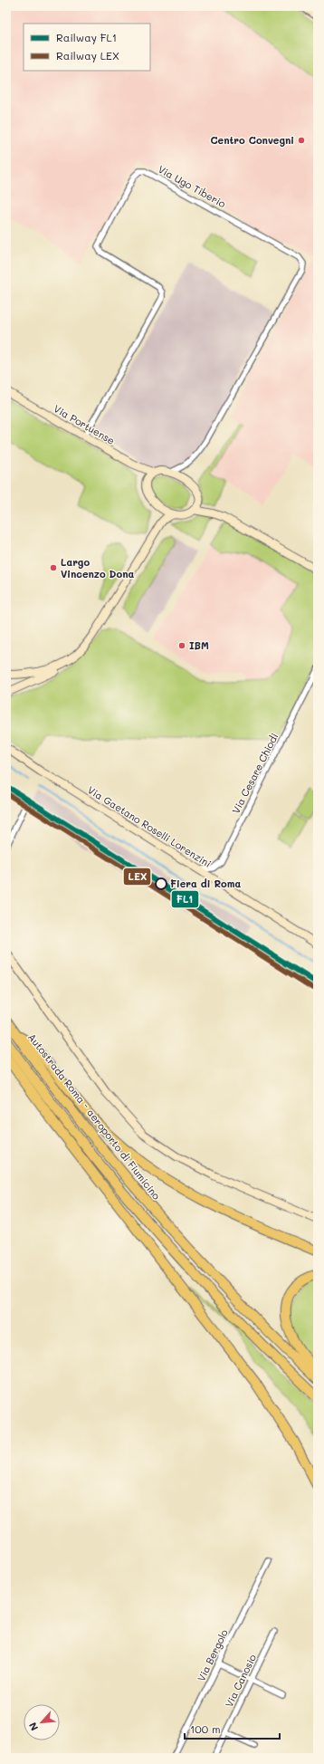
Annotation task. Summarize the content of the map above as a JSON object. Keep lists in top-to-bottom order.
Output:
{
  "streets": {
    "highway": ["Autostrada Roma - aeroporto di Fiumicino"],
    "street": [
      "Via Ugo Tiberio",
      "Via Portuense",
      "Via Cesare Chiodi",
      "Via Gaetano Roselli Lorenzini",
      "Via Bergolo",
      "Via Canosio"
    ]
  },
  "crossings": [
    ["Via Ugo Tiberio", "Via Portuense"],
    ["Via Cesare Chiodi", "Via Gaetano Roselli Lorenzini"]
  ],
  "places": [
    "Centro Convegni",
    "Largo Vincenzo Dona",
    "IBM",
    "Fiera di Roma"
  ],
  "lines": ["rail line FL1", "rail line LEX"],
  "legend": ["Railway FL1", "Railway LEX"],
  "scale_bar": "100 m",
  "north": "bottom left"
}
